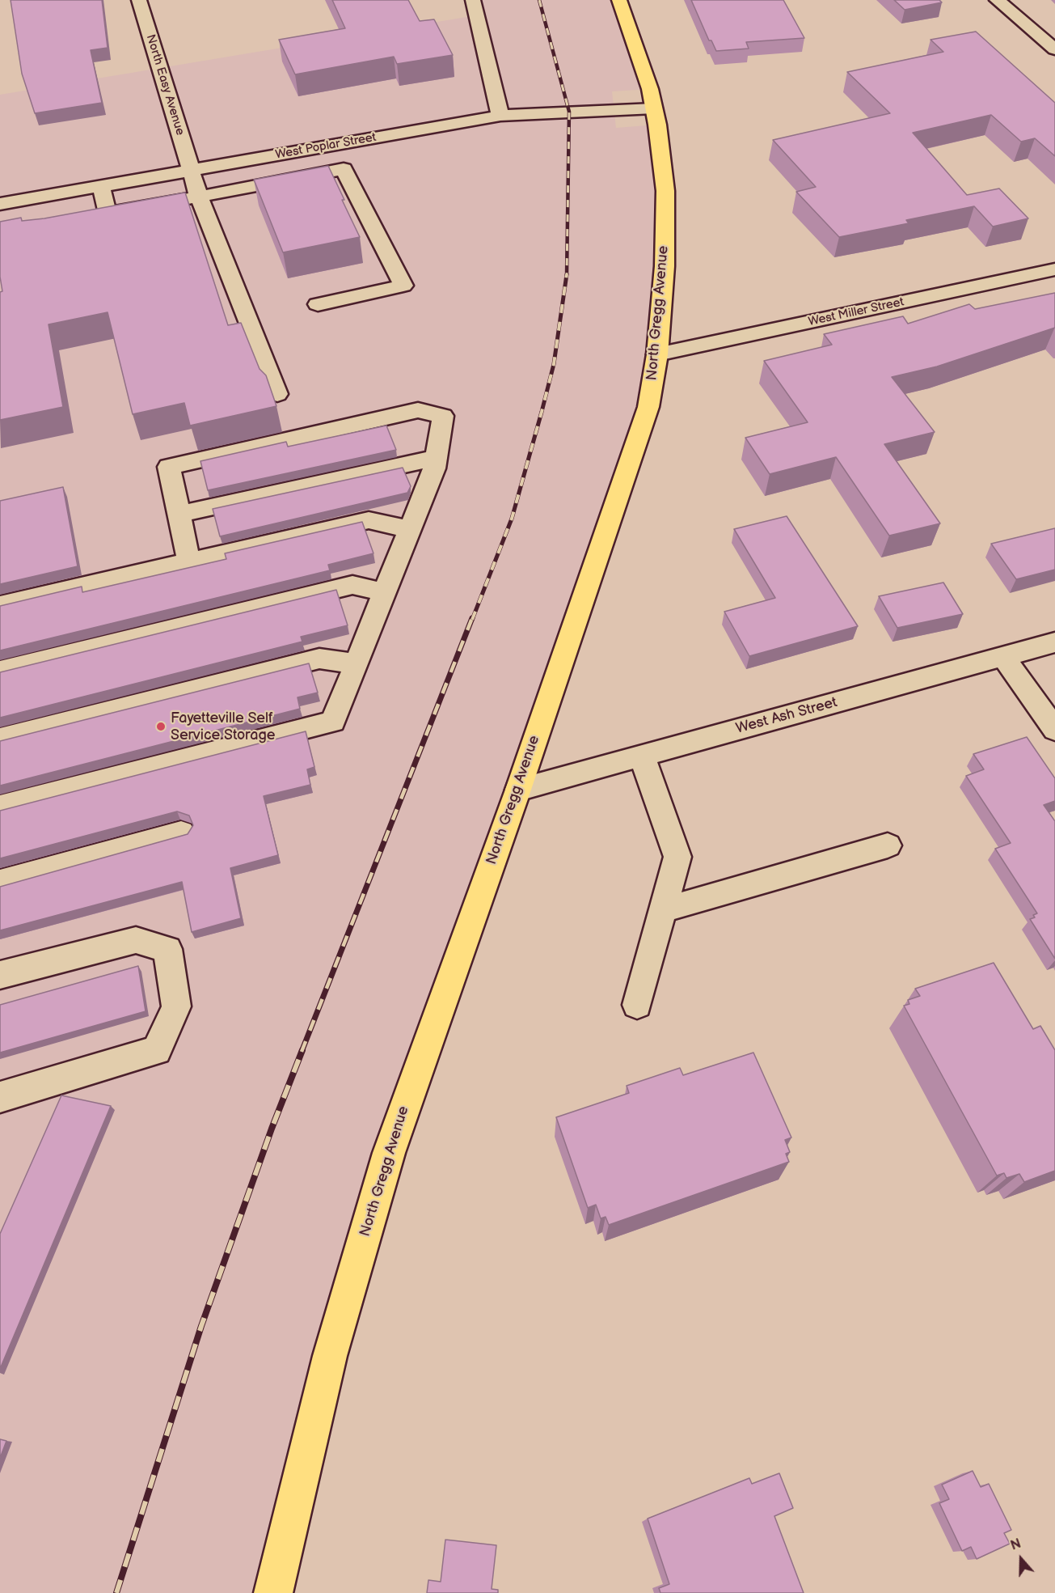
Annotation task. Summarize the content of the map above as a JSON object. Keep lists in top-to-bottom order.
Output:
{
  "streets": {
    "main road": ["North Gregg Avenue"],
    "street": [
      "North Easy Avenue",
      "West Poplar Street",
      "West Miller Street",
      "West Ash Street"
    ]
  },
  "crossings": [
    ["North Easy Avenue", "West Poplar Street"],
    ["West Poplar Street", "North Gregg Avenue"],
    ["West Miller Street", "North Gregg Avenue"],
    ["North Gregg Avenue", "West Ash Street"]
  ],
  "places": ["Fayetteville Self Service Storage"],
  "north": "top"
}
